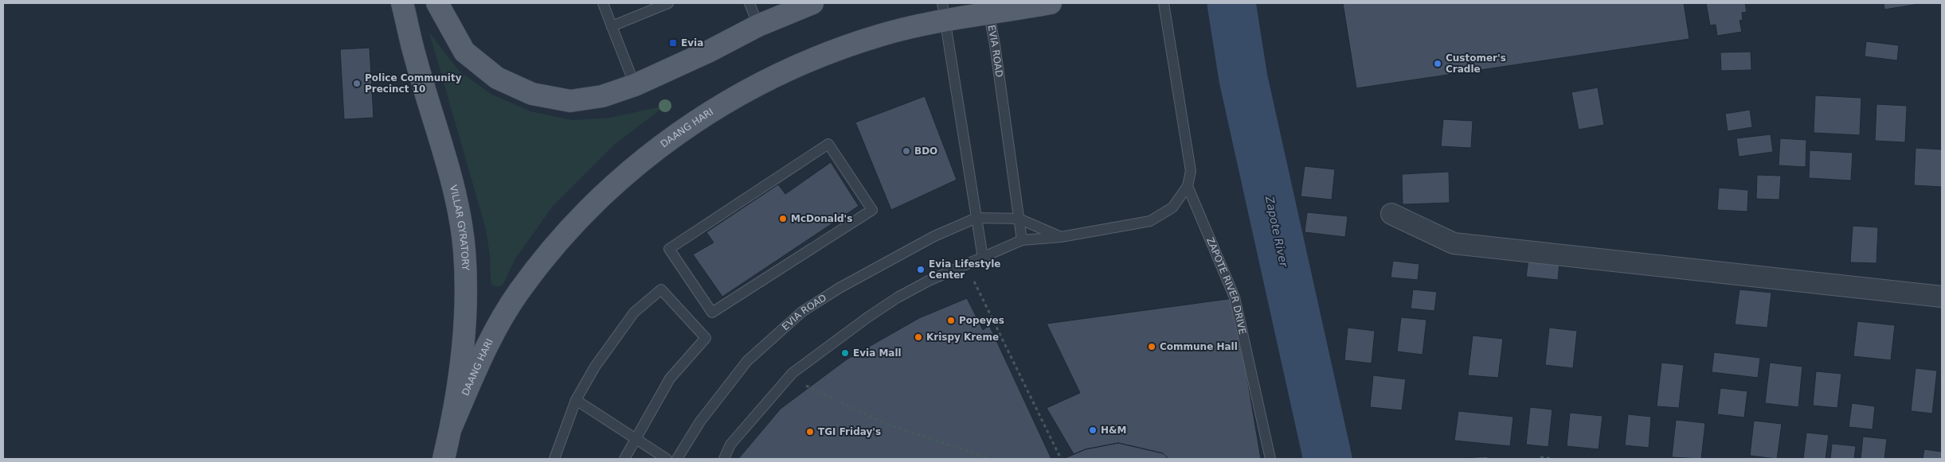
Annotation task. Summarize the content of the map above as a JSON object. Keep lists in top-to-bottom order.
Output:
{
  "streets": {
    "main road": ["DAANG HARI", "VILLAR GYRATORY"],
    "lane": ["EVIA ROAD", "ZAPOTE RIVER DRIVE"]
  },
  "crossings": [
    ["EVIA ROAD", "DAANG HARI"],
    ["DAANG HARI", "VILLAR GYRATORY"]
  ],
  "water": ["Zapote River"],
  "places": {
    "transit": ["Evia"],
    "other": [
      "Customer's Cradle",
      "Police Community Precinct 10",
      "BDO",
      "McDonald's",
      "Evia Lifestyle Center",
      "Popeyes",
      "Krispy Kreme",
      "Commune Hall",
      "Evia Mall",
      "H&M",
      "TGI Friday's"
    ]
  }
}
